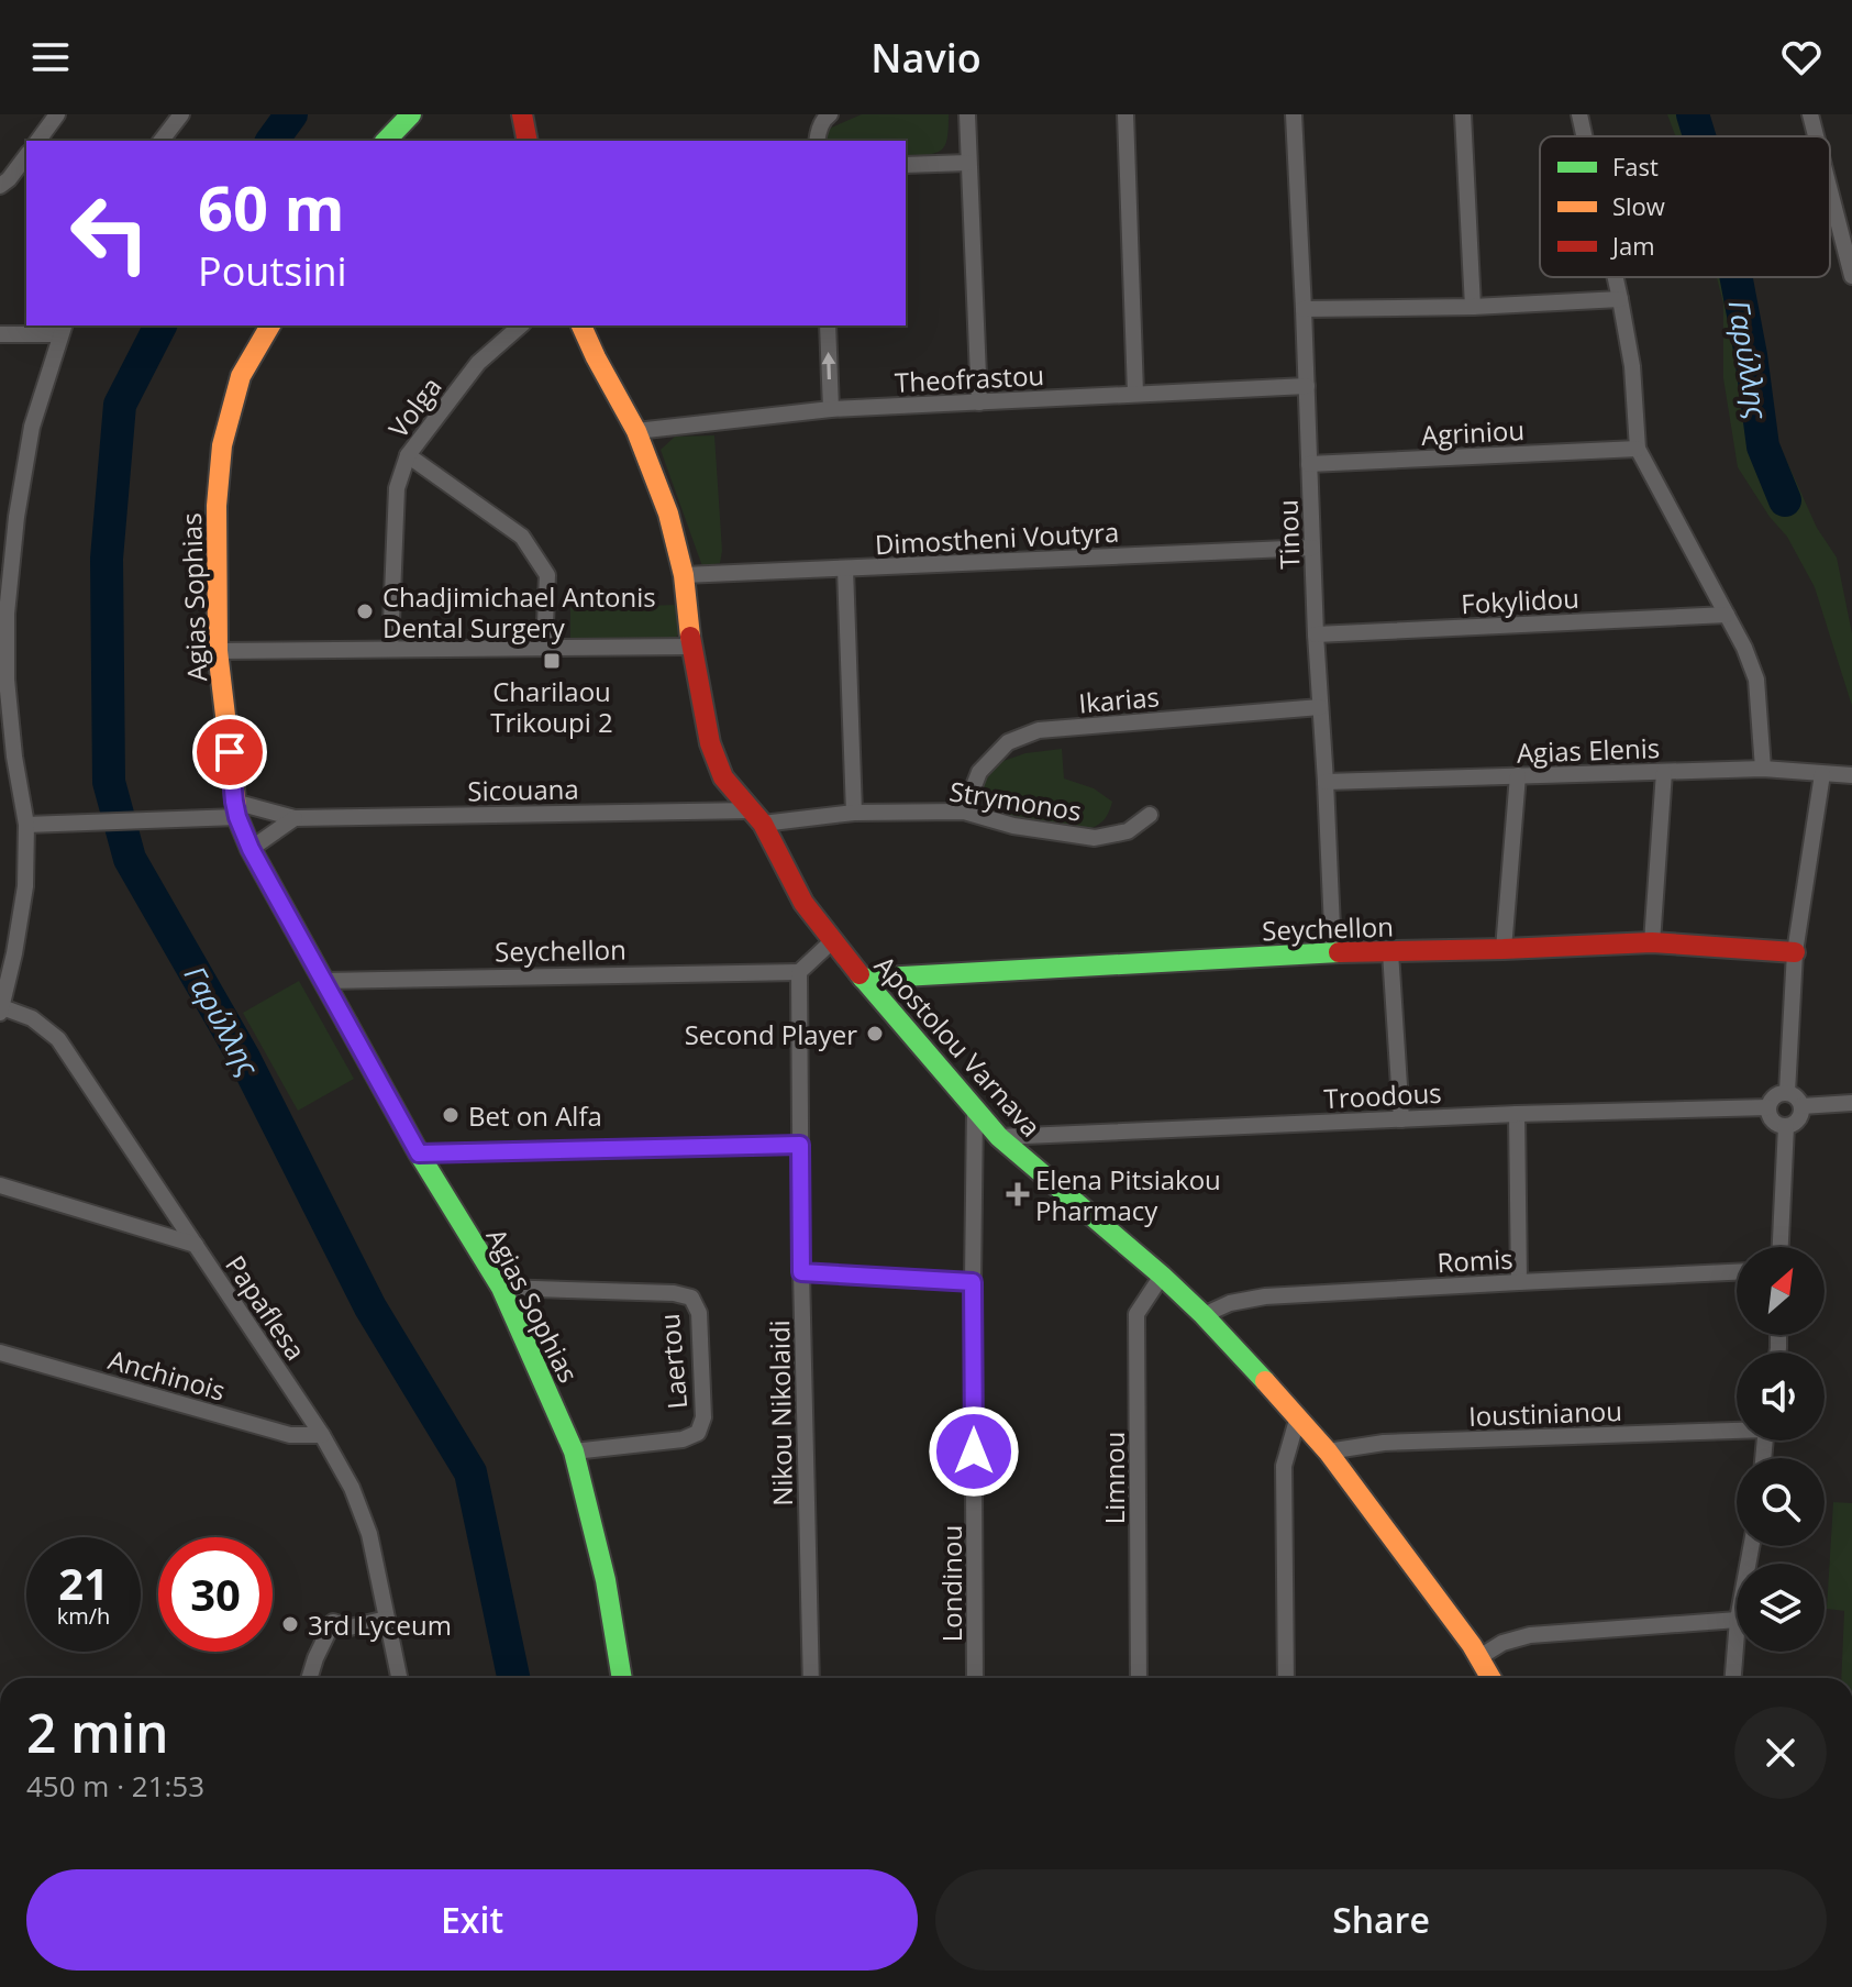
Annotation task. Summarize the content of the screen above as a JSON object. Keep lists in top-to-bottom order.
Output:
{
  "streets": {
    "street": [
      "Theofrastou",
      "Volga",
      "Agriniou",
      "Tinou",
      "Dimostheni Voutyra",
      "Agias Sophias",
      "Fokylidou",
      "Ikarias",
      "Agias Elenis",
      "Sicouana",
      "Strymonos",
      "Seychellon",
      "Apostolou Varnava",
      "Troodous",
      "Romis",
      "Papaflesa",
      "Laertou",
      "Anchinois",
      "Nikou Nikolaidi",
      "Ioustinianou",
      "Limnou",
      "Londinou"
    ]
  },
  "crossings": [
    ["Theofrastou", "Tinou"],
    ["Theofrastou", "Apostolou Varnava"],
    ["Agriniou", "Tinou"],
    ["Tinou", "Dimostheni Voutyra"],
    ["Tinou", "Fokylidou"],
    ["Tinou", "Ikarias"],
    ["Tinou", "Agias Elenis"],
    ["Tinou", "Seychellon"],
    ["Dimostheni Voutyra", "Apostolou Varnava"],
    ["Agias Sophias", "Sicouana"],
    ["Agias Sophias", "Seychellon"],
    ["Agias Sophias", "Laertou"],
    ["Ikarias", "Strymonos"],
    ["Sicouana", "Strymonos"],
    ["Sicouana", "Apostolou Varnava"],
    ["Strymonos", "Apostolou Varnava"],
    ["Seychellon", "Apostolou Varnava"],
    ["Seychellon", "Nikou Nikolaidi"],
    ["Apostolou Varnava", "Troodous"],
    ["Apostolou Varnava", "Romis"],
    ["Apostolou Varnava", "Ioustinianou"],
    ["Apostolou Varnava", "Limnou"],
    ["Apostolou Varnava", "Londinou"],
    ["Papaflesa", "Anchinois"]
  ],
  "water": ["Γαρύλλης"],
  "places": {
    "other": [
      "Chadjimichael Antonis Dental Surgery",
      "Second Player",
      "Bet on Alfa",
      "3rd Lyceum"
    ],
    "transit": ["Charilaou Trikoupi 2"],
    "health": ["Elena Pitsiakou Pharmacy"]
  },
  "legend": ["Fast", "Slow", "Jam"],
  "north": "top right",
  "page": {
    "header": "Navio",
    "turn": ["60 m", "Poutsini"],
    "speed": "21 km/h",
    "limit": "30",
    "heading": ["2 min", "450 m · 21:53"],
    "buttons": ["Exit", "Share"]
  }
}
